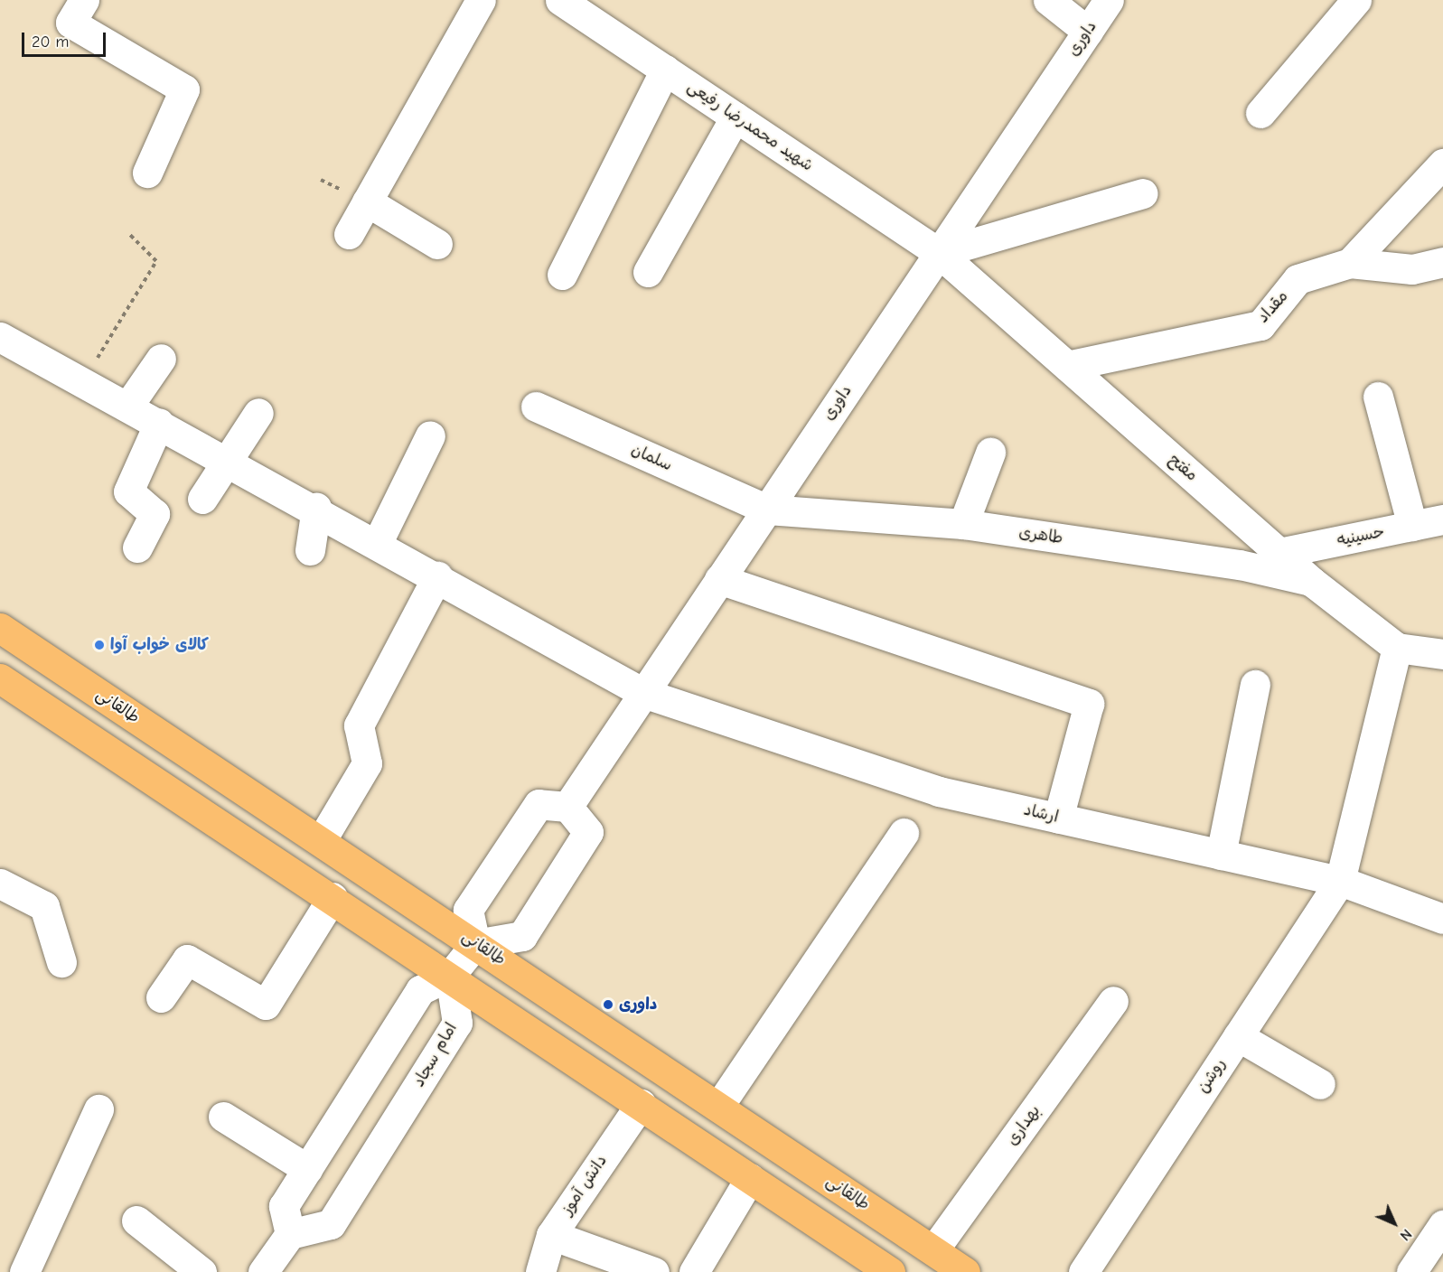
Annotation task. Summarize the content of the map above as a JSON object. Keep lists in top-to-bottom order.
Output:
{
  "streets": {
    "main road": ["طالقانی"],
    "street": [
      "داوری",
      "شهید محمدرضا رفیعی",
      "مقداد",
      "سلمان",
      "مفتح",
      "طاهری",
      "حسینیه",
      "ارشاد",
      "امام سجاد",
      "روشن",
      "بهداری",
      "دانش آموز"
    ]
  },
  "crossings": [
    ["داوری", "شهید محمدرضا رفیعی"],
    ["داوری", "سلمان"],
    ["داوری", "مفتح"],
    ["داوری", "طاهری"],
    ["داوری", "ارشاد"],
    ["شهید محمدرضا رفیعی", "مفتح"],
    ["مقداد", "مفتح"],
    ["سلمان", "طاهری"],
    ["مفتح", "طاهری"],
    ["مفتح", "حسینیه"],
    ["مفتح", "روشن"],
    ["طالقانی", "بهداری"],
    ["ارشاد", "روشن"]
  ],
  "places": ["کالای خواب آوا", "داوری"],
  "scale_bar": "20 m",
  "north": "bottom right"
}
